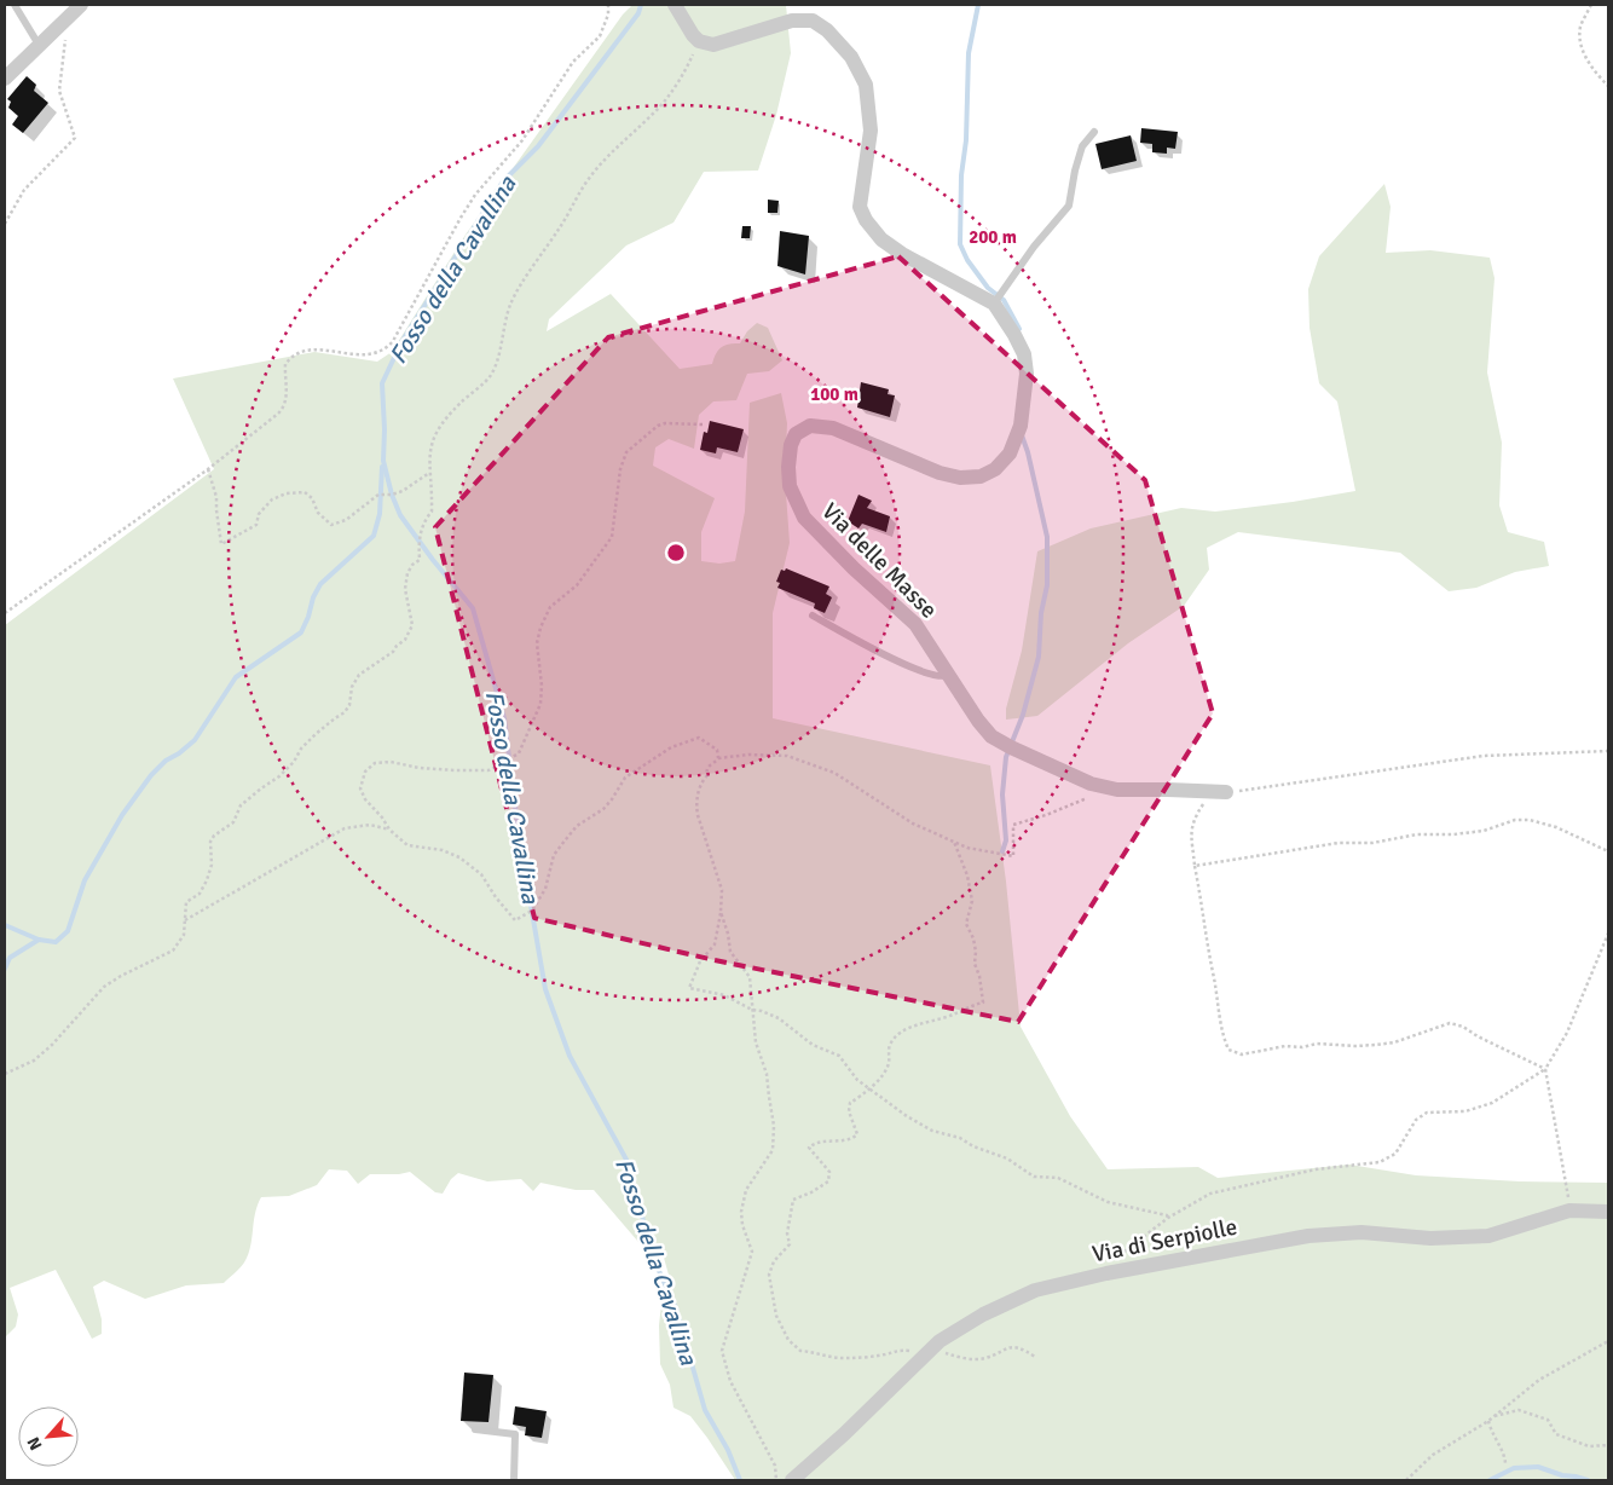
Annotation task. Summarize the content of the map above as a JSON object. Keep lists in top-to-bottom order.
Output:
{
  "streets": {
    "street": ["Via delle Masse", "Via di Serpiolle"]
  },
  "water": ["Fosso della Cavallina"],
  "north": "bottom left",
  "rings": ["200 m", "100 m"]
}
